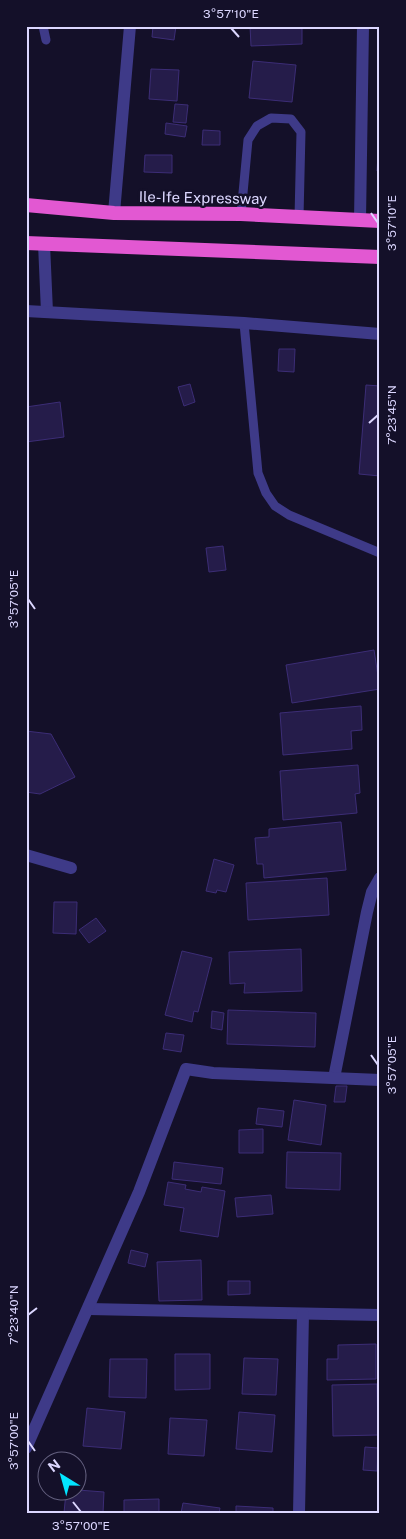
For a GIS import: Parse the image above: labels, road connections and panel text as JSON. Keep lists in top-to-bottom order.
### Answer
{
  "streets": {
    "highway": ["Ile-Ife Expressway"]
  },
  "north": "top left",
  "coordinates": [
    "3°57'10\"E",
    "7°23'45\"N",
    "3°57'05\"E",
    "7°23'40\"N",
    "3°57'00\"E"
  ]
}
